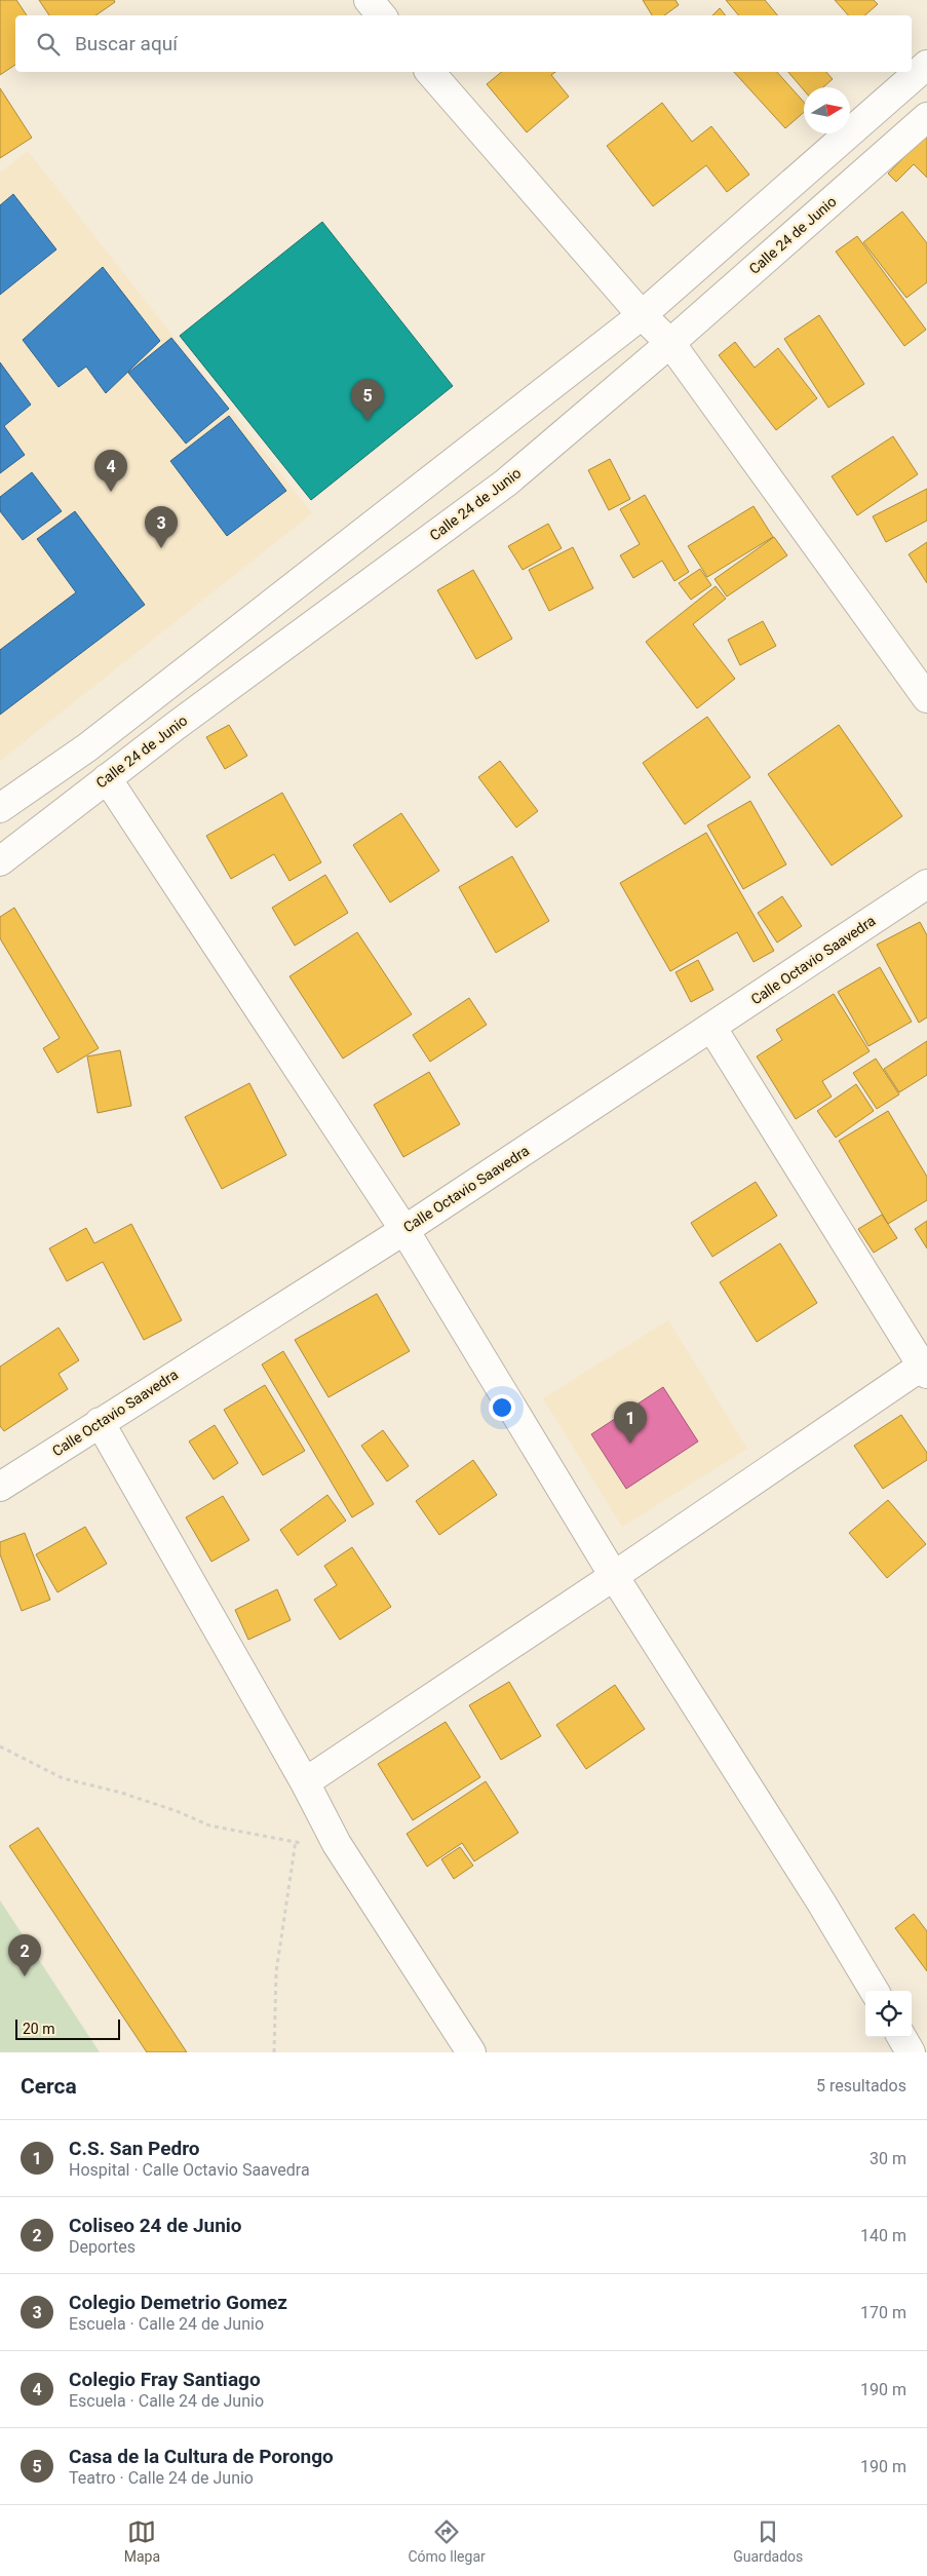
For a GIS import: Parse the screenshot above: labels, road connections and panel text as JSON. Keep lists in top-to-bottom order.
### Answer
{
  "streets": {
    "street": ["Calle 24 de Junio", "Calle Octavio Saavedra"]
  },
  "scale_bar": "20 m",
  "north": "right",
  "page": {
    "search": "Buscar aquí",
    "pins": [
      "5",
      "4",
      "3",
      "1",
      "2"
    ],
    "scale": "20 m",
    "heading": ["Cerca", "5 resultados"],
    "list": [
      {
        "mark": "1",
        "name": "C.S. San Pedro",
        "note": "Hospital · Calle Octavio Saavedra",
        "value": "30 m"
      },
      {
        "mark": "2",
        "name": "Coliseo 24 de Junio",
        "note": "Deportes",
        "value": "140 m"
      },
      {
        "mark": "3",
        "name": "Colegio Demetrio Gomez",
        "note": "Escuela · Calle 24 de Junio",
        "value": "170 m"
      },
      {
        "mark": "4",
        "name": "Colegio Fray Santiago",
        "note": "Escuela · Calle 24 de Junio",
        "value": "190 m"
      },
      {
        "mark": "5",
        "name": "Casa de la Cultura de Porongo",
        "note": "Teatro · Calle 24 de Junio",
        "value": "190 m"
      }
    ],
    "nav": ["Mapa", "Cómo llegar", "Guardados"]
  }
}
